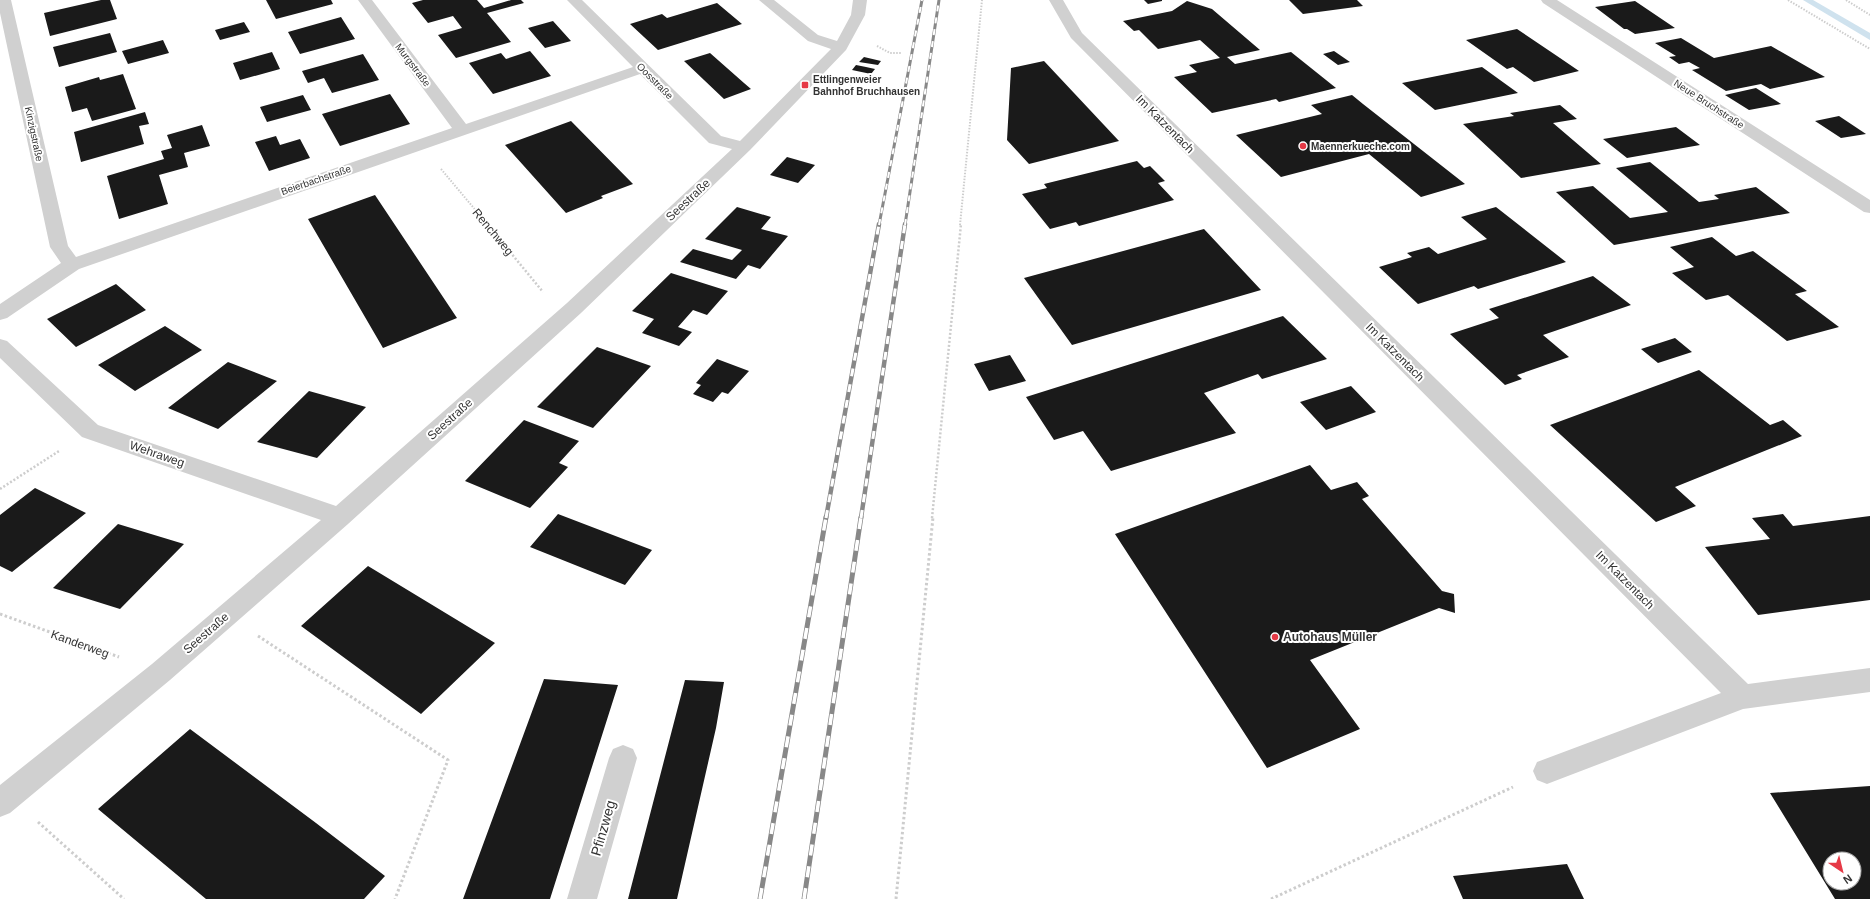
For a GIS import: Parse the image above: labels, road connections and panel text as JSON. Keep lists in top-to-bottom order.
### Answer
{
  "streets": {
    "street": [
      "Murgstraße",
      "Oosstraße",
      "Neue Bruchstraße",
      "Im Katzentach",
      "Kinzigstraße",
      "Beierbachstraße",
      "Seestraße",
      "Wehraweg",
      "Pfinzweg"
    ],
    "path": ["Renchweg", "Kanderweg"]
  },
  "crossings": [
    ["Murgstraße", "Beierbachstraße"],
    ["Oosstraße", "Beierbachstraße"],
    ["Oosstraße", "Seestraße"],
    ["Kinzigstraße", "Beierbachstraße"],
    ["Beierbachstraße", "Renchweg"],
    ["Seestraße", "Renchweg"],
    ["Seestraße", "Wehraweg"],
    ["Seestraße", "Kanderweg"]
  ],
  "places": {
    "transit": ["Ettlingenweier Bahnhof Bruchhausen"],
    "other": ["Maennerkueche.com", "Autohaus Müller"]
  },
  "north": "bottom right"
}
